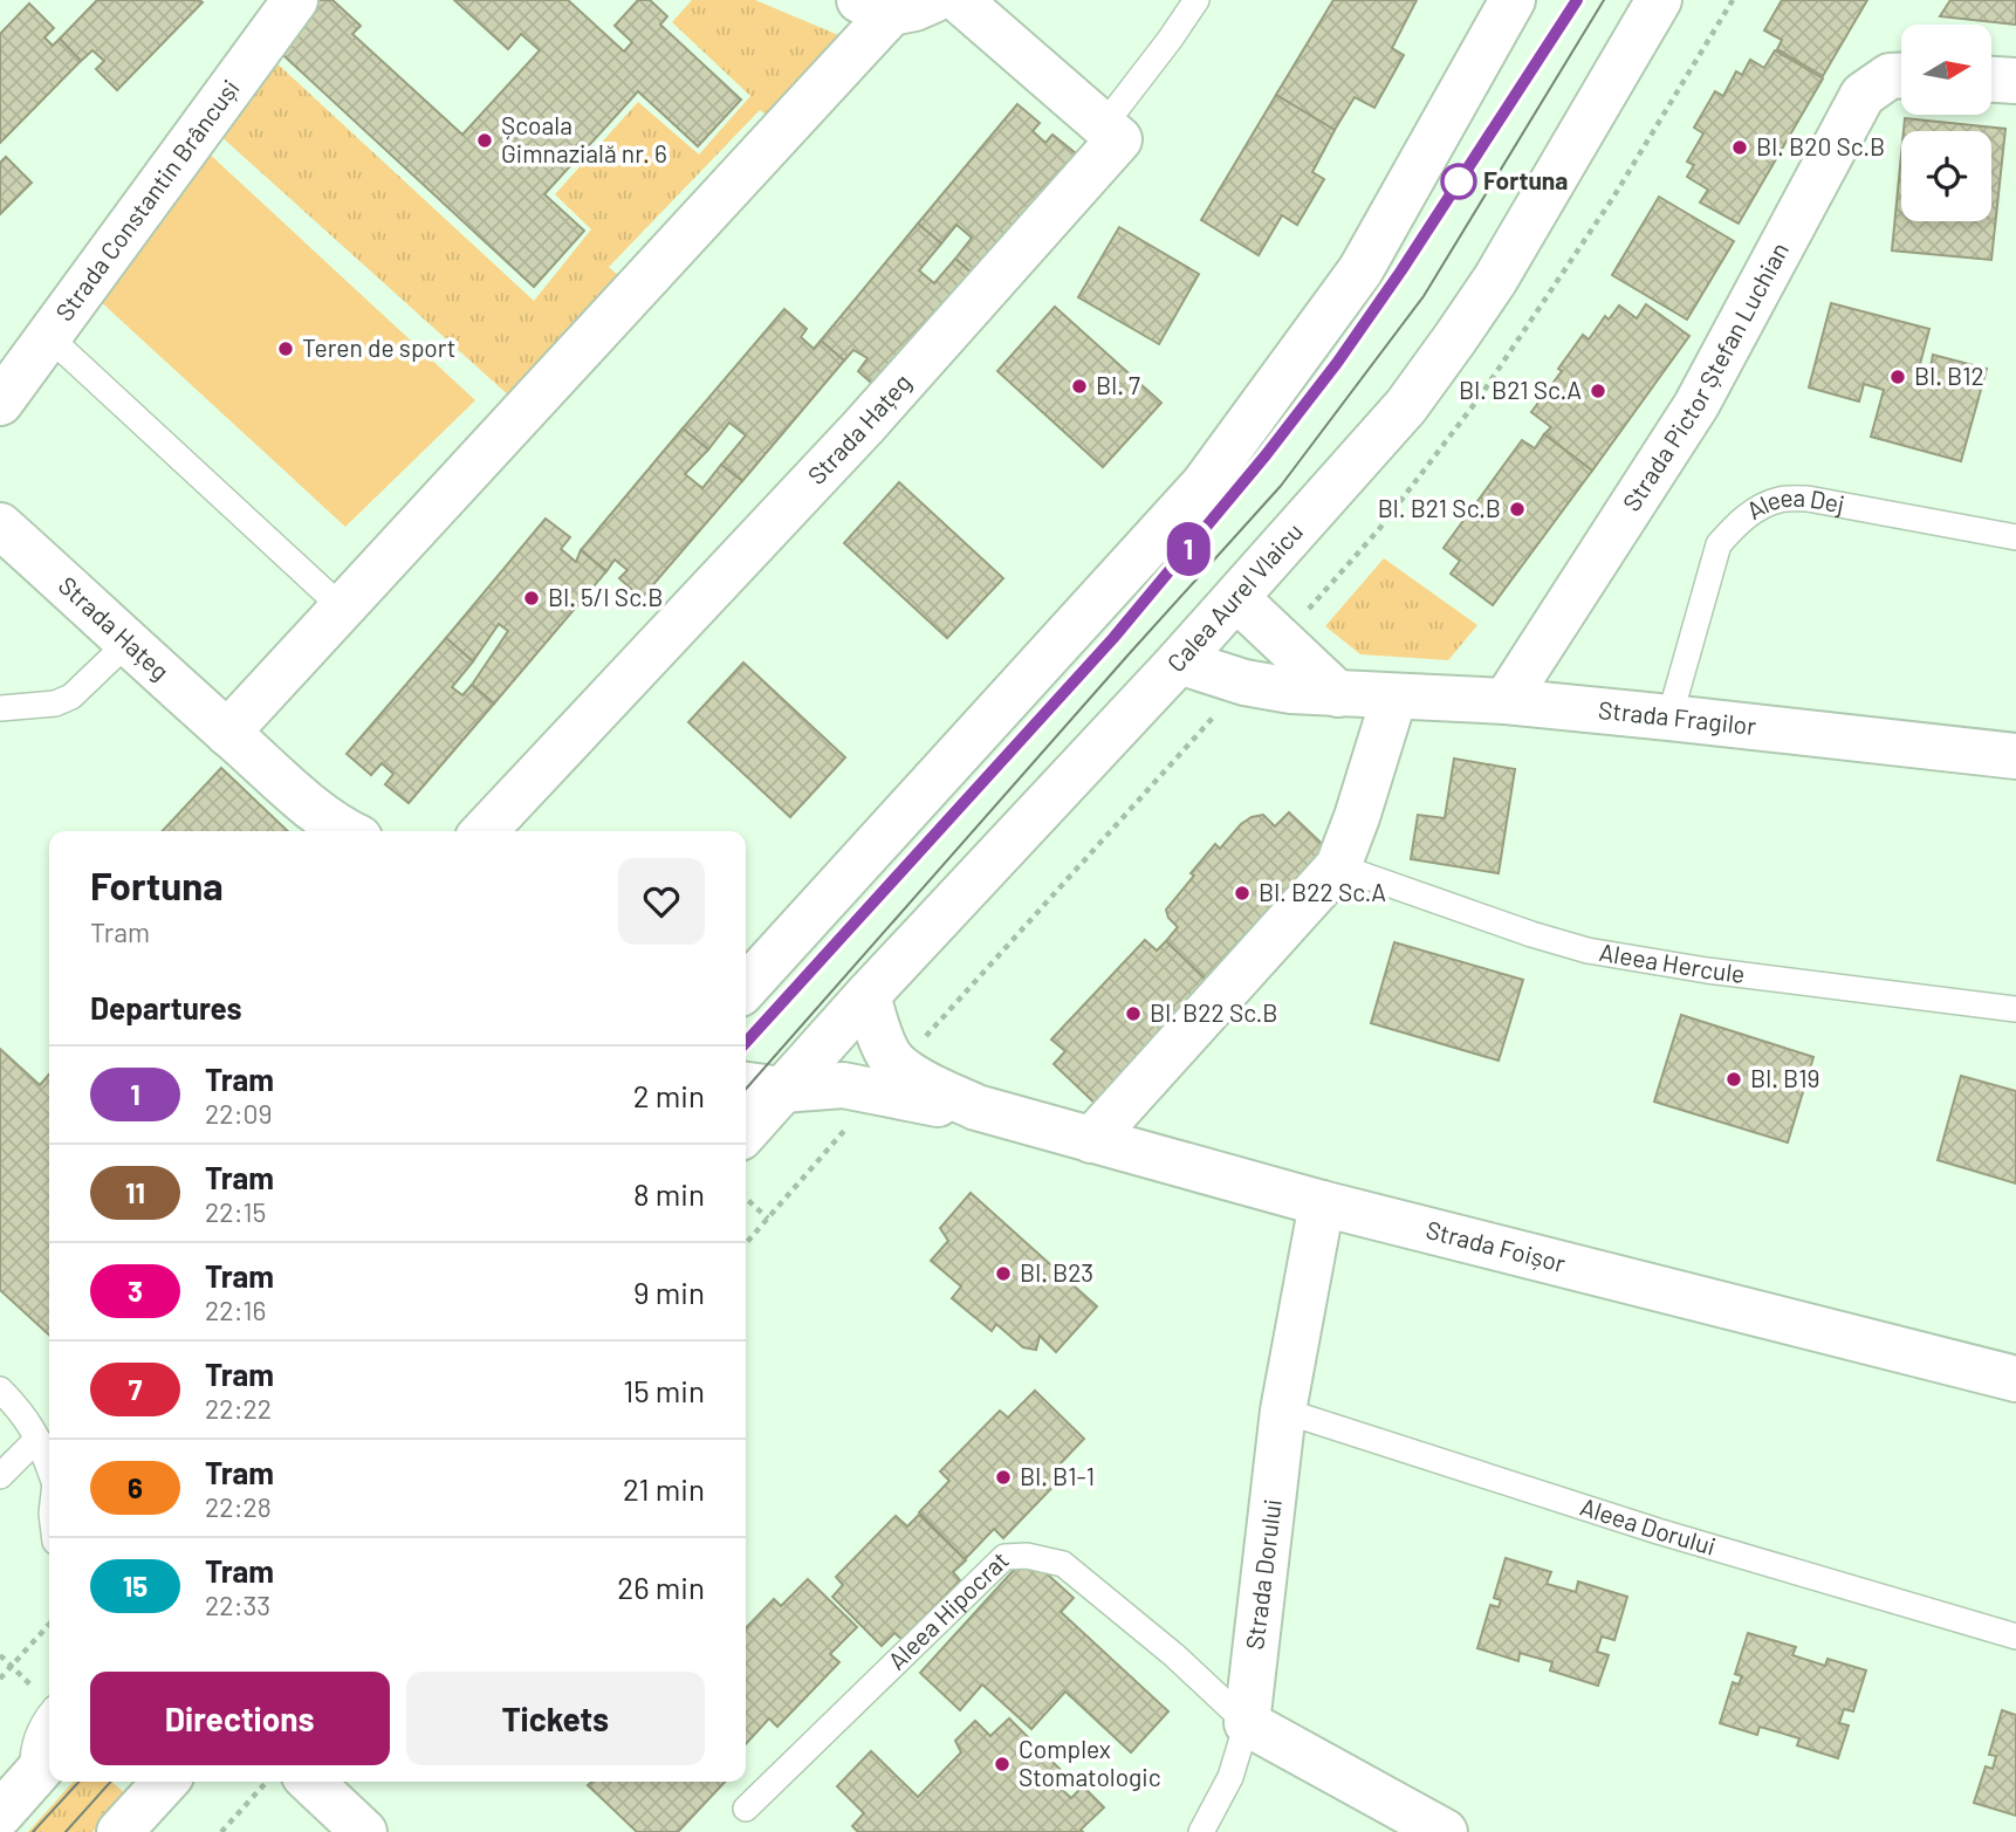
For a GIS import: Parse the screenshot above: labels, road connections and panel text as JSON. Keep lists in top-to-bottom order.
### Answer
{
  "streets": {
    "street": [
      "Strada Constantin Brâncuși",
      "Strada Pictor Ștefan Luchian",
      "Strada Hațeg",
      "Calea Aurel Vlaicu",
      "Strada Fragilor",
      "Strada Foișor",
      "Strada Dorului"
    ],
    "lane": [
      "Aleea Dej",
      "Aleea Hercule",
      "Aleea Dorului",
      "Aleea Hipocrat"
    ]
  },
  "crossings": [
    ["Strada Pictor Ștefan Luchian", "Strada Fragilor"],
    ["Aleea Dej", "Strada Fragilor"],
    ["Calea Aurel Vlaicu", "Strada Fragilor"],
    ["Calea Aurel Vlaicu", "Strada Foișor"],
    ["Strada Foișor", "Strada Dorului"],
    ["Aleea Dorului", "Strada Dorului"],
    ["Strada Dorului", "Aleea Hipocrat"]
  ],
  "places": [
    "Școala Gimnazială nr. 6",
    "Bl. B20 Sc.B",
    "Fortuna",
    "Teren de sport",
    "Bl. B12",
    "Bl. 7",
    "Bl. B21 Sc.A",
    "Bl. B21 Sc.B",
    "Bl. 5/I Sc.B",
    "Bl. B22 Sc.A",
    "Bl. B22 Sc.B",
    "Bl. B19",
    "Bl. B23",
    "Bl. B1-1",
    "Complex Stomatologic"
  ],
  "lines": ["tram line 1"],
  "north": "right",
  "page": {
    "on_map": "1",
    "heading": [
      ["Fortuna", "Tram"],
      "Departures"
    ],
    "list": [
      {
        "mark": "1",
        "name": "Tram",
        "note": "22:09",
        "value": "2 min"
      },
      {
        "mark": "11",
        "name": "Tram",
        "note": "22:15",
        "value": "8 min"
      },
      {
        "mark": "3",
        "name": "Tram",
        "note": "22:16",
        "value": "9 min"
      },
      {
        "mark": "7",
        "name": "Tram",
        "note": "22:22",
        "value": "15 min"
      },
      {
        "mark": "6",
        "name": "Tram",
        "note": "22:28",
        "value": "21 min"
      },
      {
        "mark": "15",
        "name": "Tram",
        "note": "22:33",
        "value": "26 min"
      }
    ],
    "buttons": ["Directions", "Tickets"]
  }
}
